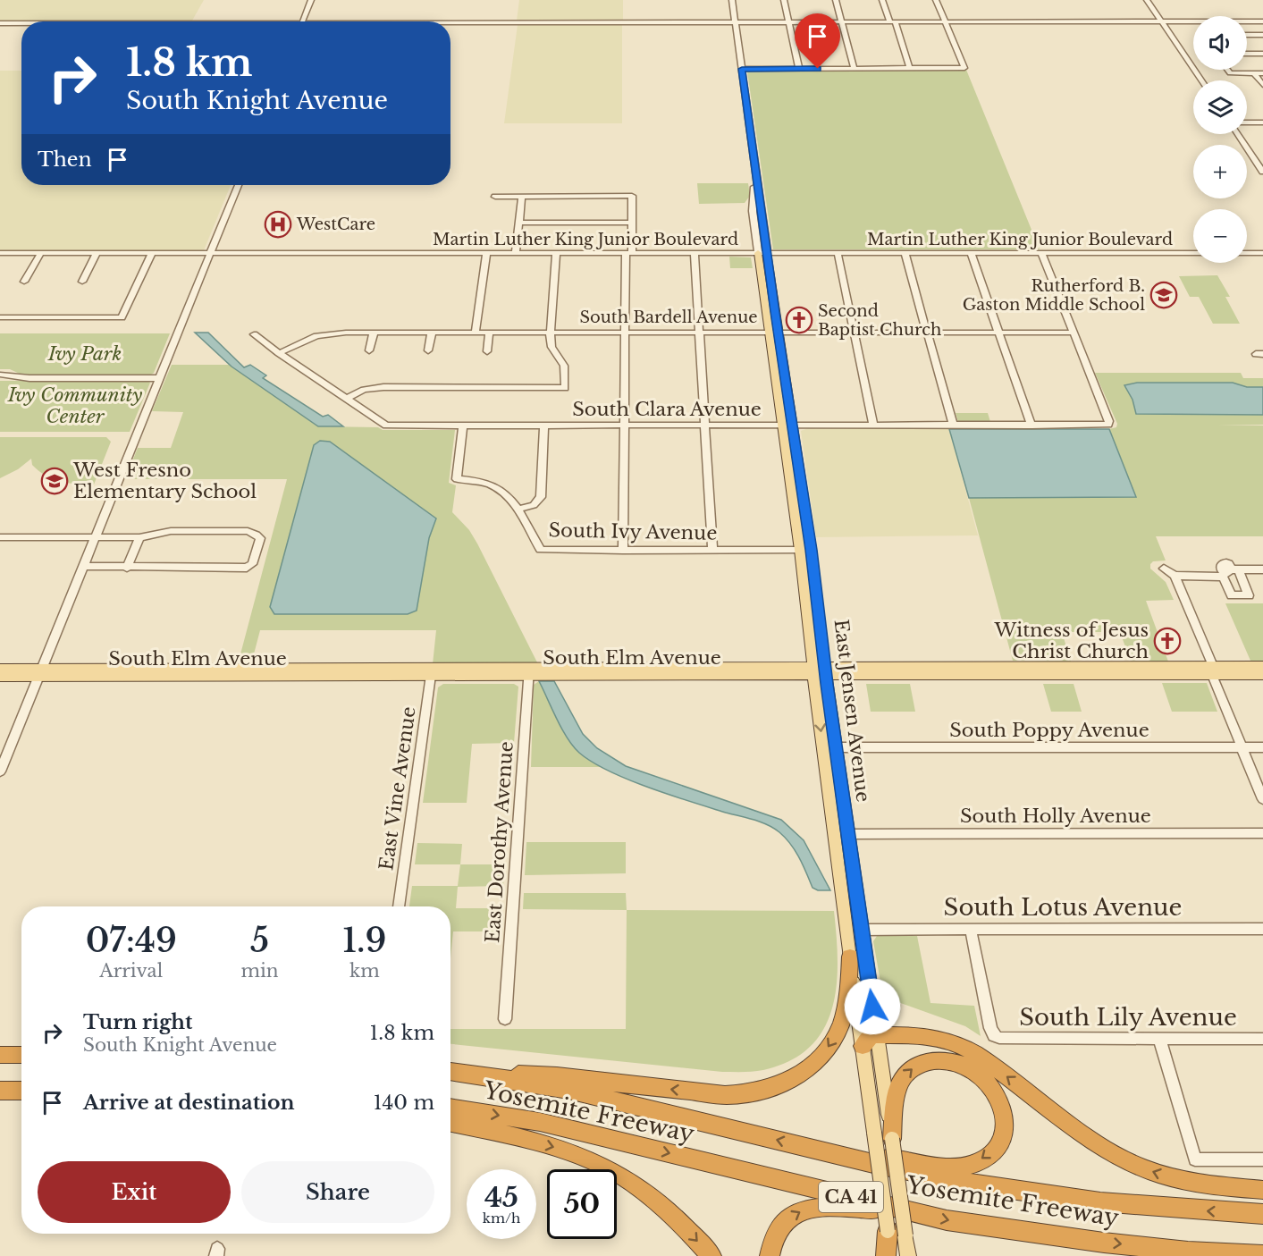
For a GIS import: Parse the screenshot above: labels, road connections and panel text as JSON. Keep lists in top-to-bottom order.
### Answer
{
  "streets": {
    "highway": ["Yosemite Freeway", "CA 41"],
    "main road": ["South Elm Avenue", "East Jensen Avenue"],
    "street": [
      "Martin Luther King Junior Boulevard",
      "South Bardell Avenue",
      "South Clara Avenue",
      "South Ivy Avenue",
      "South Poppy Avenue",
      "East Vine Avenue",
      "South Holly Avenue",
      "East Dorothy Avenue",
      "South Lotus Avenue",
      "South Lily Avenue"
    ]
  },
  "crossings": [
    ["Martin Luther King Junior Boulevard", "East Jensen Avenue"],
    ["South Bardell Avenue", "South Clara Avenue"],
    ["South Bardell Avenue", "East Jensen Avenue"],
    ["South Clara Avenue", "South Ivy Avenue"],
    ["South Clara Avenue", "East Jensen Avenue"],
    ["South Ivy Avenue", "East Jensen Avenue"],
    ["South Elm Avenue", "East Jensen Avenue"],
    ["South Elm Avenue", "East Vine Avenue"],
    ["South Elm Avenue", "East Dorothy Avenue"],
    ["East Jensen Avenue", "South Poppy Avenue"],
    ["East Jensen Avenue", "South Holly Avenue"],
    ["East Jensen Avenue", "South Lotus Avenue"],
    ["South Lotus Avenue", "South Lily Avenue"]
  ],
  "parks": ["Ivy Park", "Ivy Community Center"],
  "places": {
    "hospital": ["WestCare"],
    "school or university": ["Rutherford B. Gaston Middle School", "West Fresno Elementary School"],
    "church": ["Second Baptist Church", "Witness of Jesus Christ Church"]
  },
  "page": {
    "map_buttons": ["+", "−"],
    "turn": ["1.8 km", "South Knight Avenue"],
    "then": "Then",
    "eta": [
      "07:49",
      "Arrival",
      "5",
      "min",
      "1.9",
      "km"
    ],
    "list": [
      {
        "name": "Turn right",
        "note": "South Knight Avenue",
        "value": "1.8 km"
      },
      {
        "name": "Arrive at destination",
        "value": "140 m"
      }
    ],
    "buttons": ["Exit", "Share"],
    "speed": "45 km/h",
    "limit": "50"
  }
}
